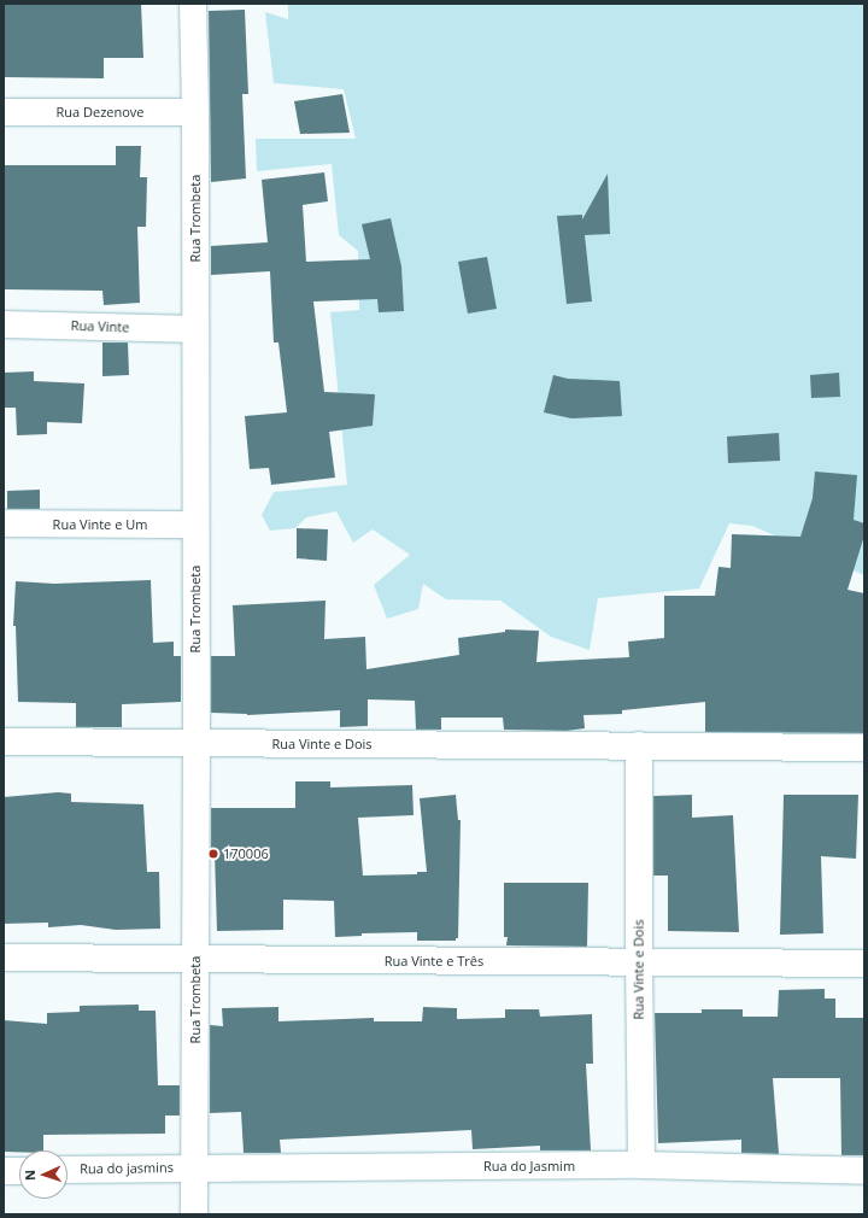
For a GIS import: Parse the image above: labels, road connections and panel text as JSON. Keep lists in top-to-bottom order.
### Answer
{
  "streets": {
    "street": [
      "Rua Dezenove",
      "Rua Trombeta",
      "Rua Vinte",
      "Rua Vinte e Um",
      "Rua Vinte e Dois",
      "Rua Vinte e Três",
      "Rua do Jasmim",
      "Rua do jasmins"
    ]
  },
  "crossings": [
    ["Rua Dezenove", "Rua Trombeta"],
    ["Rua Trombeta", "Rua Vinte"],
    ["Rua Trombeta", "Rua Vinte e Um"],
    ["Rua Trombeta", "Rua Vinte e Dois"],
    ["Rua Trombeta", "Rua Vinte e Três"],
    ["Rua Trombeta", "Rua do Jasmim"],
    ["Rua Trombeta", "Rua do jasmins"],
    ["Rua Vinte e Dois", "Rua Vinte e Três"],
    ["Rua Vinte e Dois", "Rua do Jasmim"],
    ["Rua do Jasmim", "Rua do jasmins"]
  ],
  "places": ["170006"],
  "north": "left"
}
